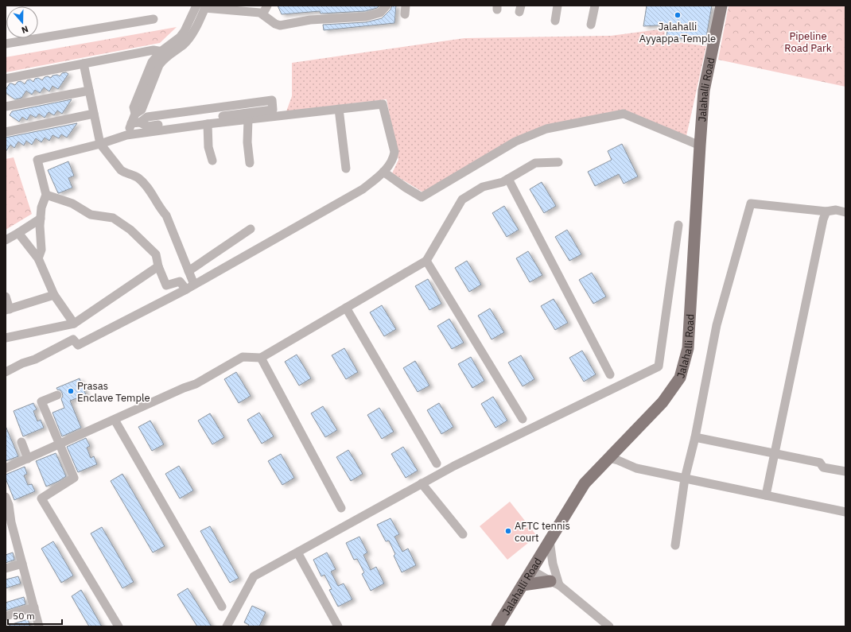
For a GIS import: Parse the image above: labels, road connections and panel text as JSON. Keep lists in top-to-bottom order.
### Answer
{
  "streets": {
    "main road": ["Jalahalli Road"]
  },
  "parks": ["Pipeline Road Park"],
  "places": ["Jalahalli Ayyappa Temple", "Prasas Enclave Temple", "AFTC tennis court"],
  "scale_bar": "50 m",
  "north": "bottom"
}
